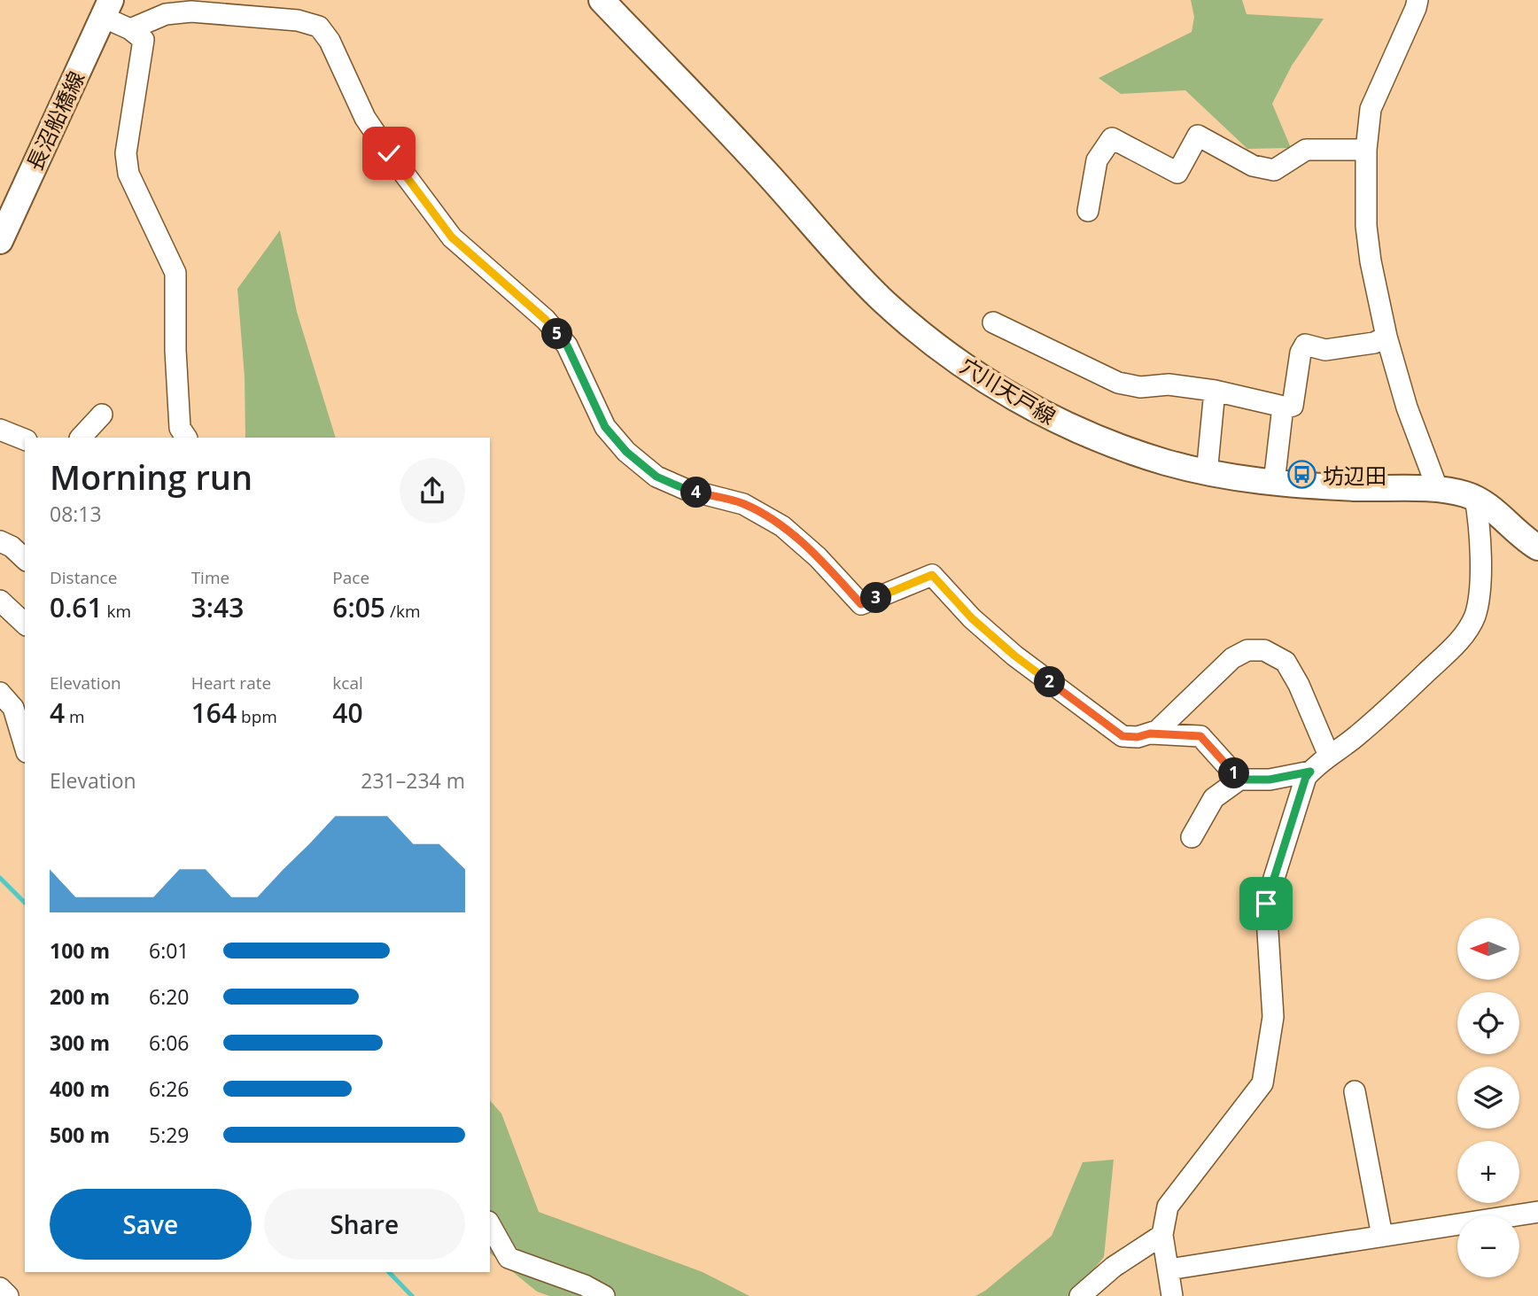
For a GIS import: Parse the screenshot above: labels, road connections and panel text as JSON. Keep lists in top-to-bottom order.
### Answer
{
  "streets": {
    "main road": ["長沼船橋線", "穴川天戸線"]
  },
  "places": {
    "bus stop": ["坊辺田"]
  },
  "north": "left",
  "page": {
    "pins": [
      "5",
      "4",
      "3",
      "2",
      "1"
    ],
    "heading": ["Morning run", "08:13"],
    "stats": [
      ["Distance", "0.61 km"],
      ["Time", "3:43"],
      ["Pace", "6:05 /km"],
      ["Elevation", "4 m"],
      ["Heart rate", "164 bpm"],
      ["kcal", "40"]
    ],
    "chart": ["Elevation", "231–234 m"],
    "map_buttons": ["+", "−"],
    "list": [
      {
        "name": "100 m",
        "note": "6:01"
      },
      {
        "name": "200 m",
        "note": "6:20"
      },
      {
        "name": "300 m",
        "note": "6:06"
      },
      {
        "name": "400 m",
        "note": "6:26"
      },
      {
        "name": "500 m",
        "note": "5:29"
      }
    ],
    "buttons": ["Save", "Share"]
  }
}
